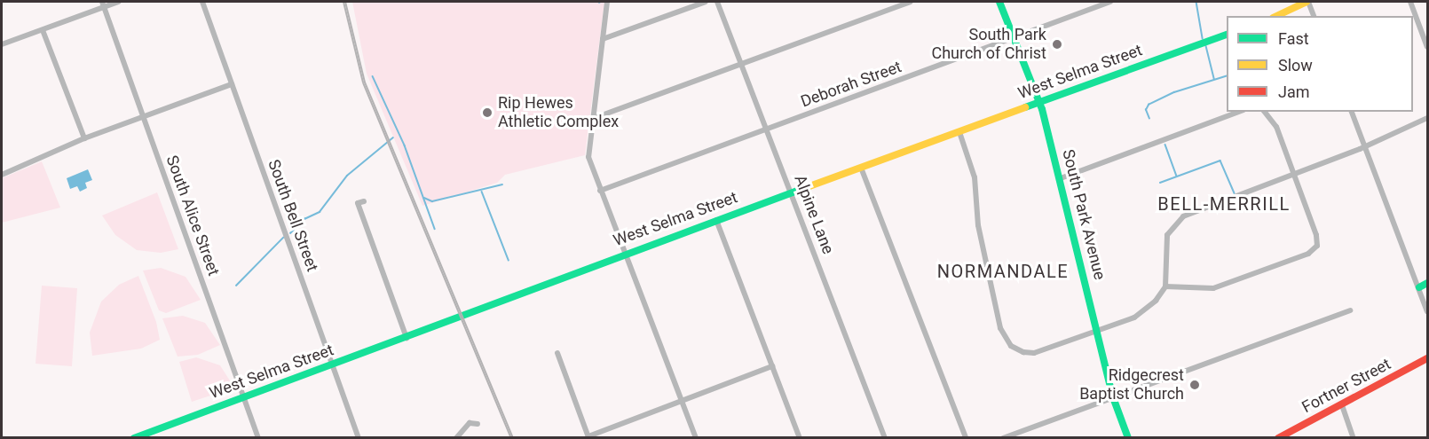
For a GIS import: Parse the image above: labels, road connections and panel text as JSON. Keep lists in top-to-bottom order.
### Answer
{
  "streets": {
    "street": [
      "West Selma Street",
      "Deborah Street",
      "Alpine Lane",
      "South Park Avenue",
      "South Alice Street",
      "South Bell Street",
      "Fortner Street"
    ]
  },
  "crossings": [
    ["West Selma Street", "Alpine Lane"],
    ["West Selma Street", "South Park Avenue"],
    ["West Selma Street", "South Alice Street"],
    ["West Selma Street", "South Bell Street"],
    ["Deborah Street", "Alpine Lane"],
    ["Deborah Street", "South Park Avenue"]
  ],
  "districts": ["BELL-MERRILL", "NORMANDALE"],
  "places": ["South Park Church of Christ", "Rip Hewes Athletic Complex", "Ridgecrest Baptist Church"],
  "legend": ["Fast", "Slow", "Jam"]
}
